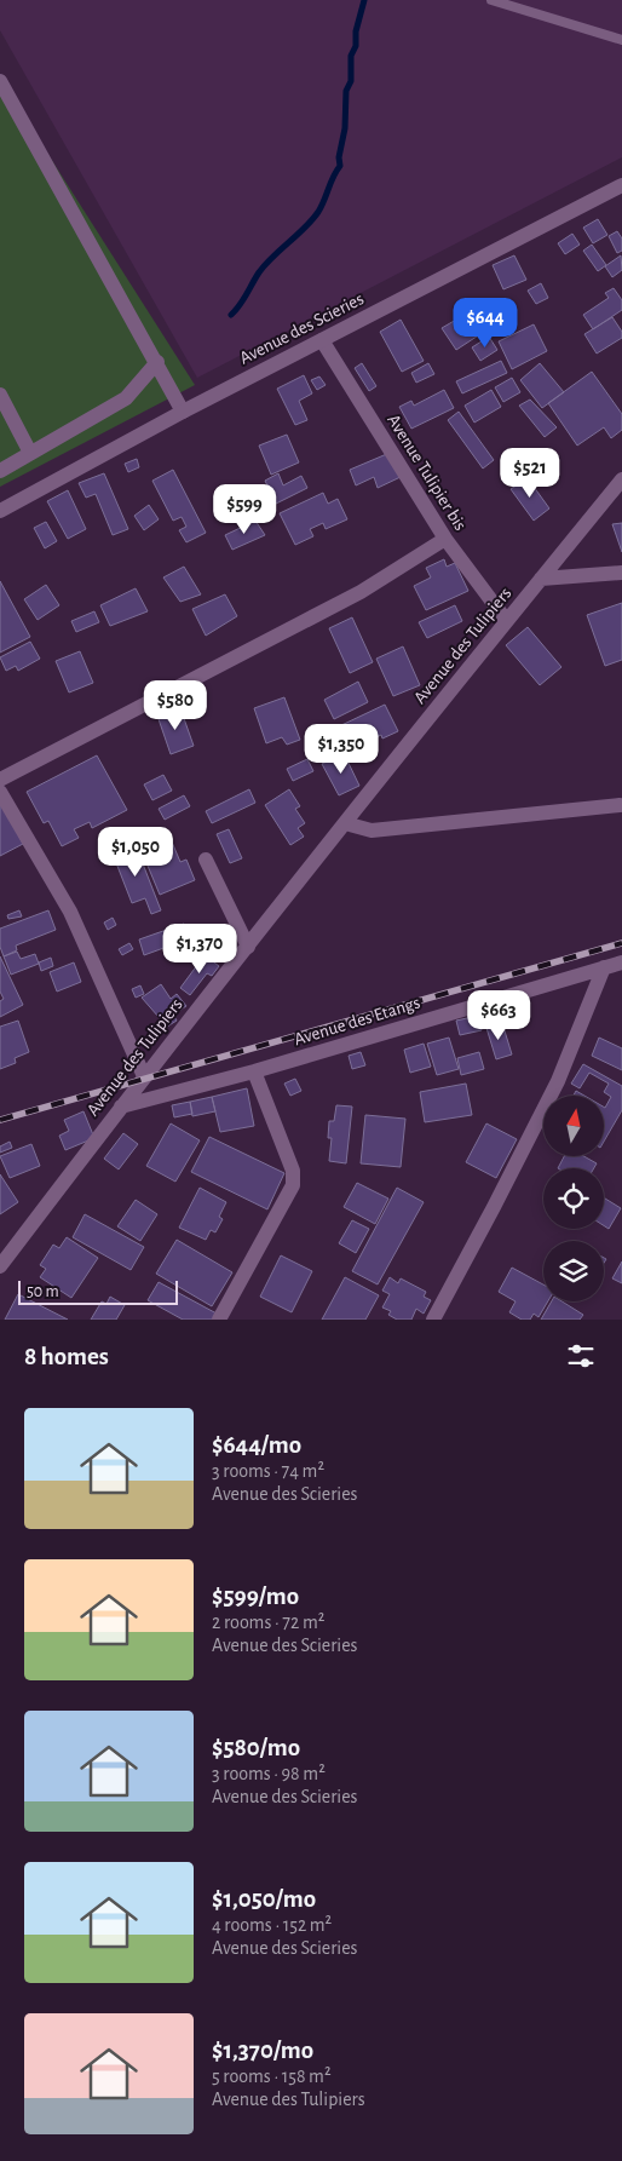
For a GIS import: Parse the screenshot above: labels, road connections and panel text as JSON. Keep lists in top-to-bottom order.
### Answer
{
  "streets": {
    "street": [
      "Avenue des Scieries",
      "Avenue Tulipier bis",
      "Avenue des Tulipiers",
      "Avenue des Etangs"
    ]
  },
  "crossings": [
    ["Avenue des Scieries", "Avenue Tulipier bis"],
    ["Avenue Tulipier bis", "Avenue des Tulipiers"],
    ["Avenue des Tulipiers", "Avenue des Etangs"]
  ],
  "scale_bar": "50 m",
  "north": "top",
  "page": {
    "price": [
      "$644",
      "$521",
      "$599",
      "$580",
      "$1,350",
      "$1,050",
      "$1,370",
      "$663"
    ],
    "scale": "50 m",
    "heading": "8 homes",
    "list": [
      {
        "name": "$644/mo",
        "note": "3 rooms · 74 m² · Avenue des Scieries"
      },
      {
        "name": "$599/mo",
        "note": "2 rooms · 72 m² · Avenue des Scieries"
      },
      {
        "name": "$580/mo",
        "note": "3 rooms · 98 m² · Avenue des Scieries"
      },
      {
        "name": "$1,050/mo",
        "note": "4 rooms · 152 m² · Avenue des Scieries"
      },
      {
        "name": "$1,370/mo",
        "note": "5 rooms · 158 m² · Avenue des Tulipiers"
      }
    ]
  }
}
